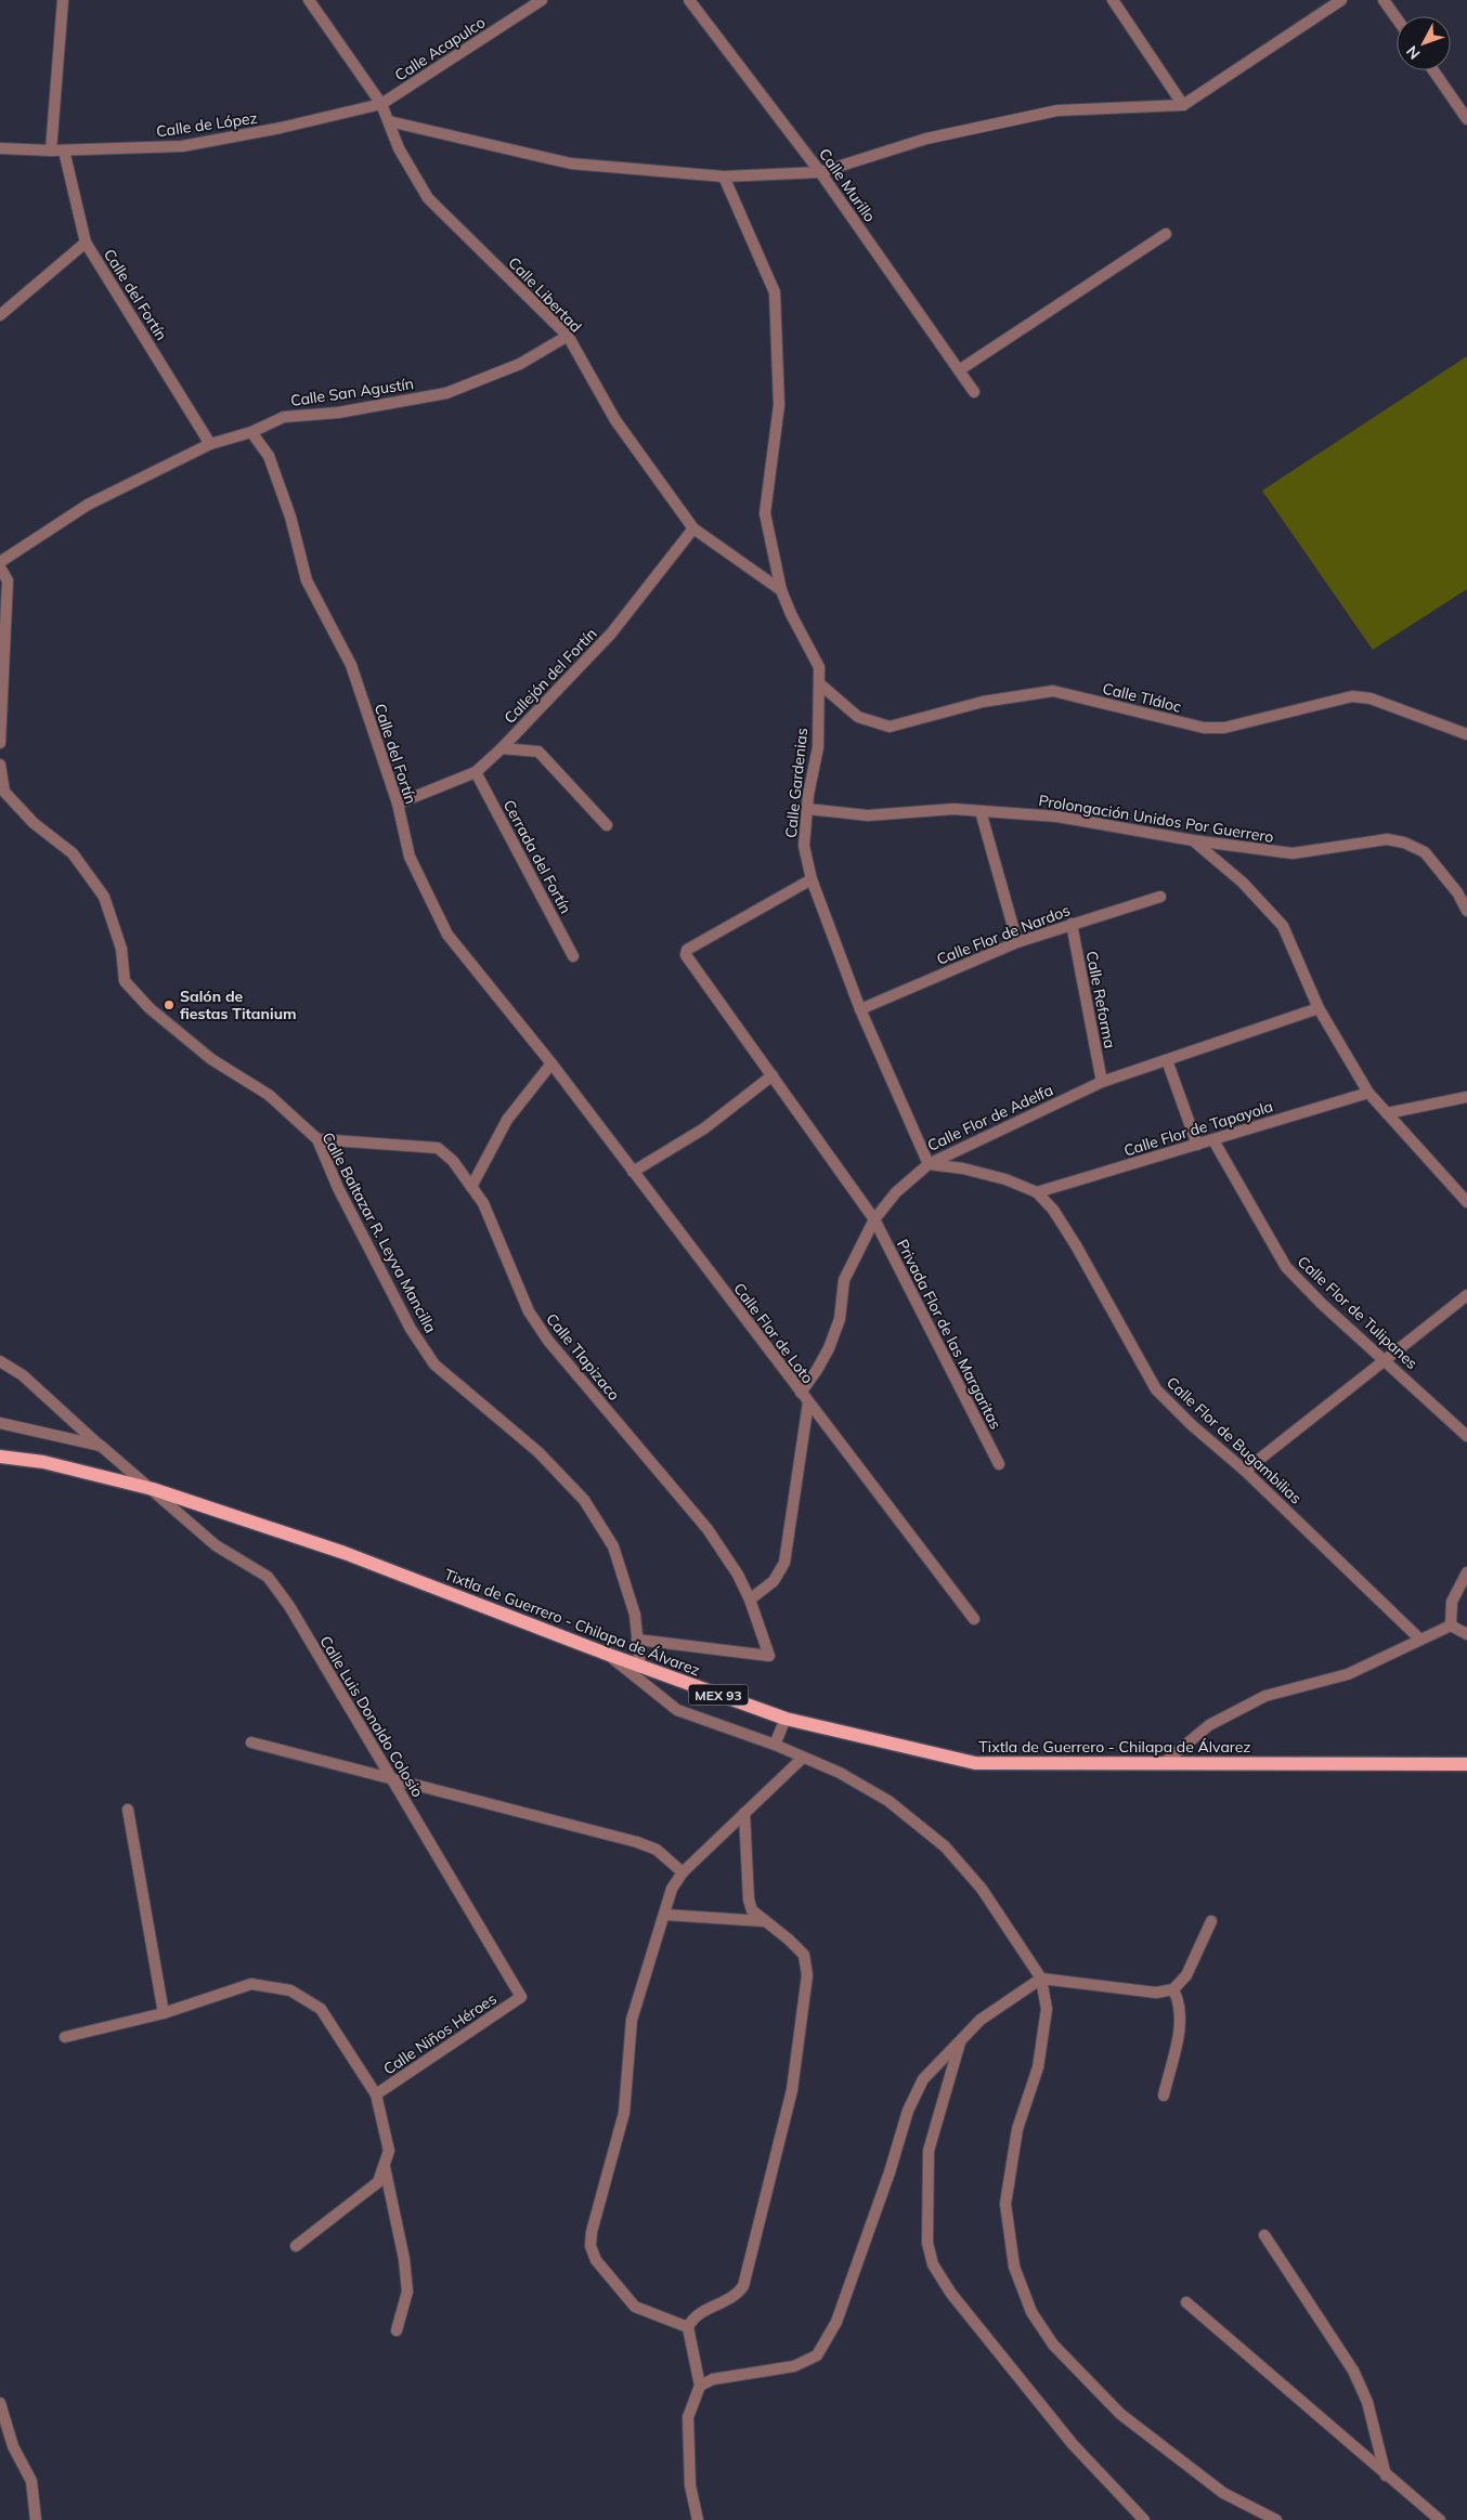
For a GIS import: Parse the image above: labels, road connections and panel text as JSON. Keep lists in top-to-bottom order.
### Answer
{
  "streets": {
    "main road": ["Tixtla de Guerrero - Chilapa de Álvarez", "MEX 93"],
    "street": [
      "Calle Acapulco",
      "Calle de López",
      "Calle Murillo",
      "Calle del Fortín",
      "Calle Libertad",
      "Calle San Agustín",
      "Callejón del Fortín",
      "Calle Tláloc",
      "Calle Gardenias",
      "Prolongación Unidos Por Guerrero",
      "Cerrada del Fortín",
      "Calle Flor de Nardos",
      "Calle Reforma",
      "Calle Flor de Adelfa",
      "Calle Flor de Tapayola",
      "Calle Baltazar R. Leyva Mancilla",
      "Calle Flor de Tulipanes",
      "Calle Flor de Loto",
      "Privada Flor de las Margaritas",
      "Calle Tlapizaco",
      "Calle Flor de Bugambilias",
      "Calle Luis Donaldo Colosio",
      "Calle Niños Héroes"
    ]
  },
  "crossings": [
    ["Calle Acapulco", "Calle de López"],
    ["Calle Acapulco", "Calle Libertad"],
    ["Calle de López", "Calle del Fortín"],
    ["Calle de López", "Calle Libertad"],
    ["Calle del Fortín", "Calle San Agustín"],
    ["Calle del Fortín", "Callejón del Fortín"],
    ["Calle del Fortín", "Calle Flor de Loto"],
    ["Calle Libertad", "Calle San Agustín"],
    ["Calle Libertad", "Callejón del Fortín"],
    ["Calle Libertad", "Calle Gardenias"],
    ["Callejón del Fortín", "Cerrada del Fortín"],
    ["Calle Tláloc", "Calle Gardenias"],
    ["Calle Gardenias", "Prolongación Unidos Por Guerrero"],
    ["Calle Gardenias", "Calle Flor de Nardos"],
    ["Calle Gardenias", "Calle Flor de Adelfa"],
    ["Calle Gardenias", "Calle Flor de Bugambilias"],
    ["Calle Flor de Nardos", "Calle Reforma"],
    ["Calle Reforma", "Calle Flor de Adelfa"],
    ["Calle Flor de Adelfa", "Calle Flor de Loto"],
    ["Calle Flor de Adelfa", "Privada Flor de las Margaritas"],
    ["Calle Flor de Adelfa", "Calle Flor de Bugambilias"],
    ["Calle Flor de Tapayola", "Calle Flor de Tulipanes"],
    ["Calle Flor de Tapayola", "Calle Flor de Bugambilias"],
    ["Calle Baltazar R. Leyva Mancilla", "Calle Tlapizaco"],
    ["Calle Baltazar R. Leyva Mancilla", "Tixtla de Guerrero - Chilapa de Álvarez"],
    ["Tixtla de Guerrero - Chilapa de Álvarez", "Calle Luis Donaldo Colosio"],
    ["Calle Luis Donaldo Colosio", "Calle Niños Héroes"]
  ],
  "places": ["Salón de fiestas Titanium"],
  "north": "bottom left"
}
